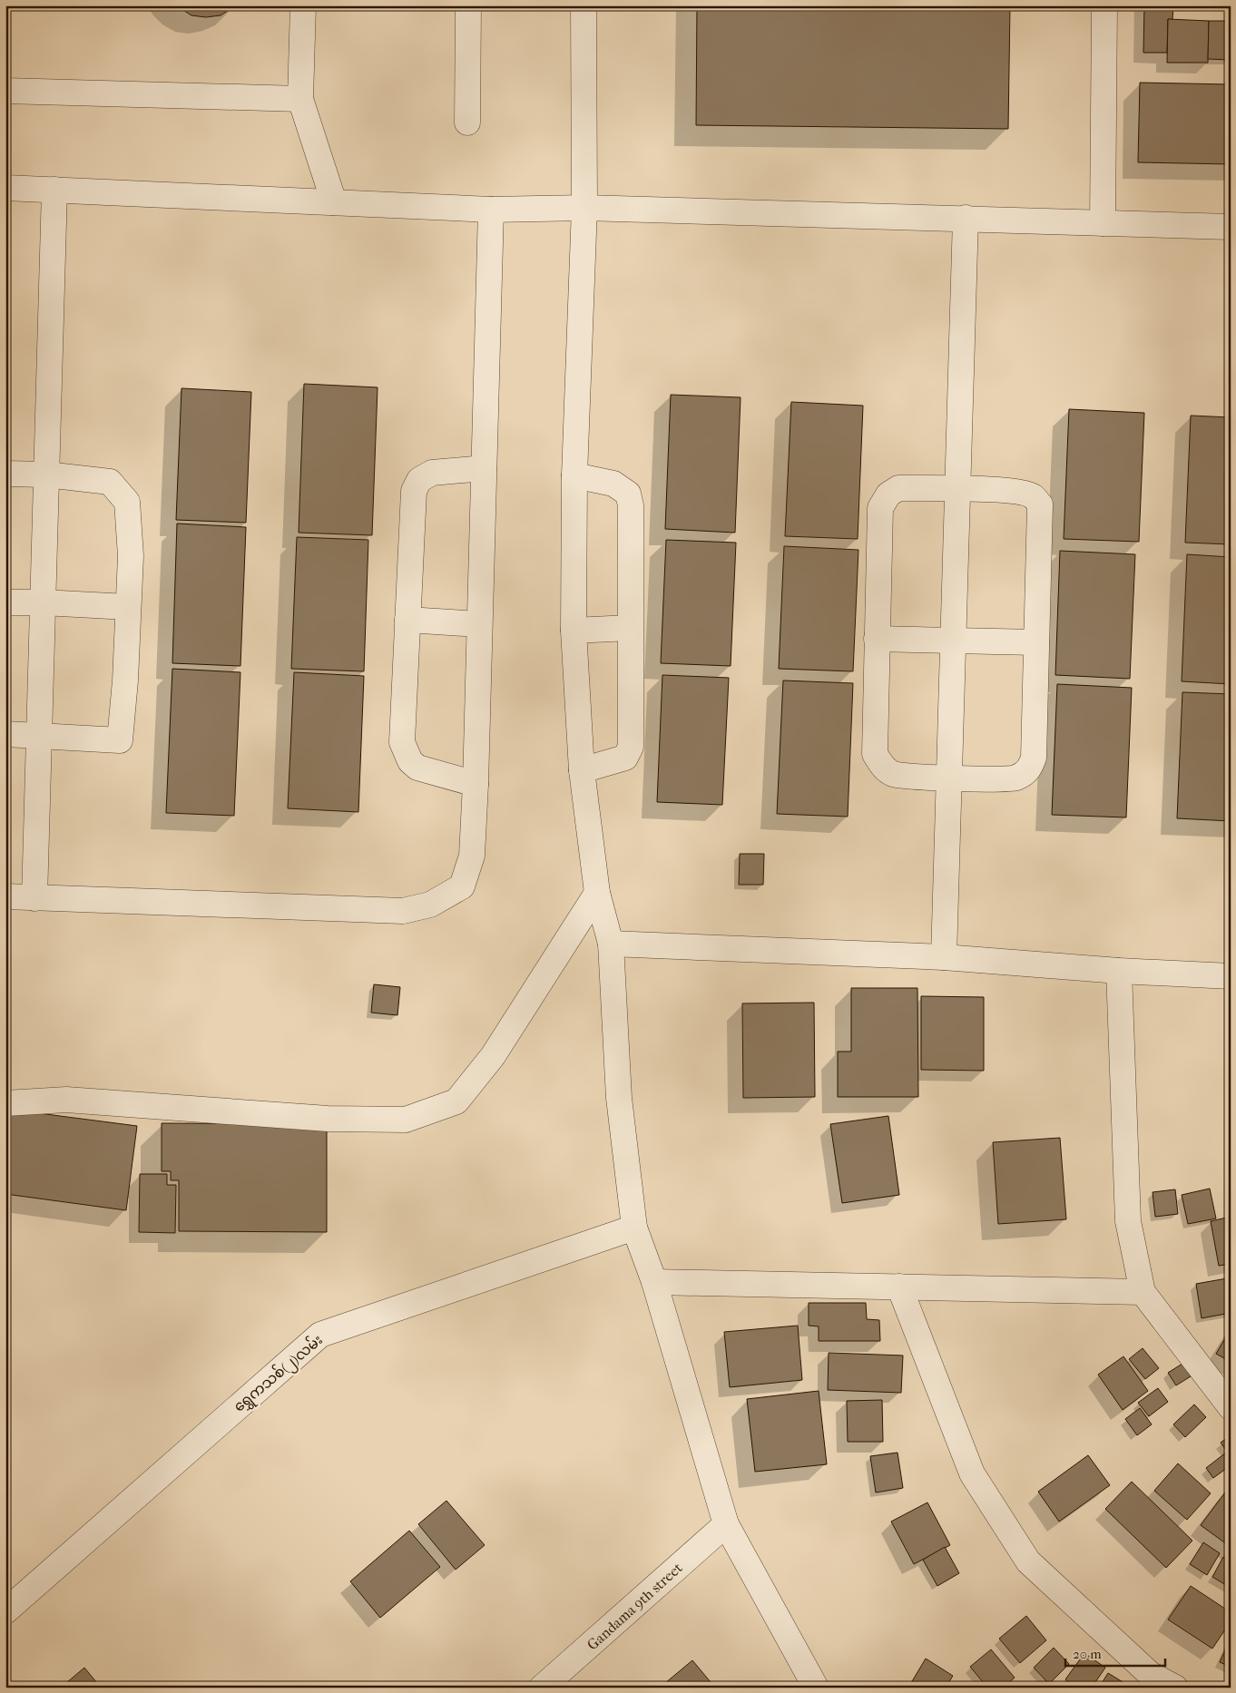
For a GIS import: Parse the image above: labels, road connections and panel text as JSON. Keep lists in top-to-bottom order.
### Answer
{
  "streets": {
    "street": ["ရွှေကသစ်(၂)လမ်း", "Gandama 9th street"]
  },
  "scale_bar": "20 m"
}
